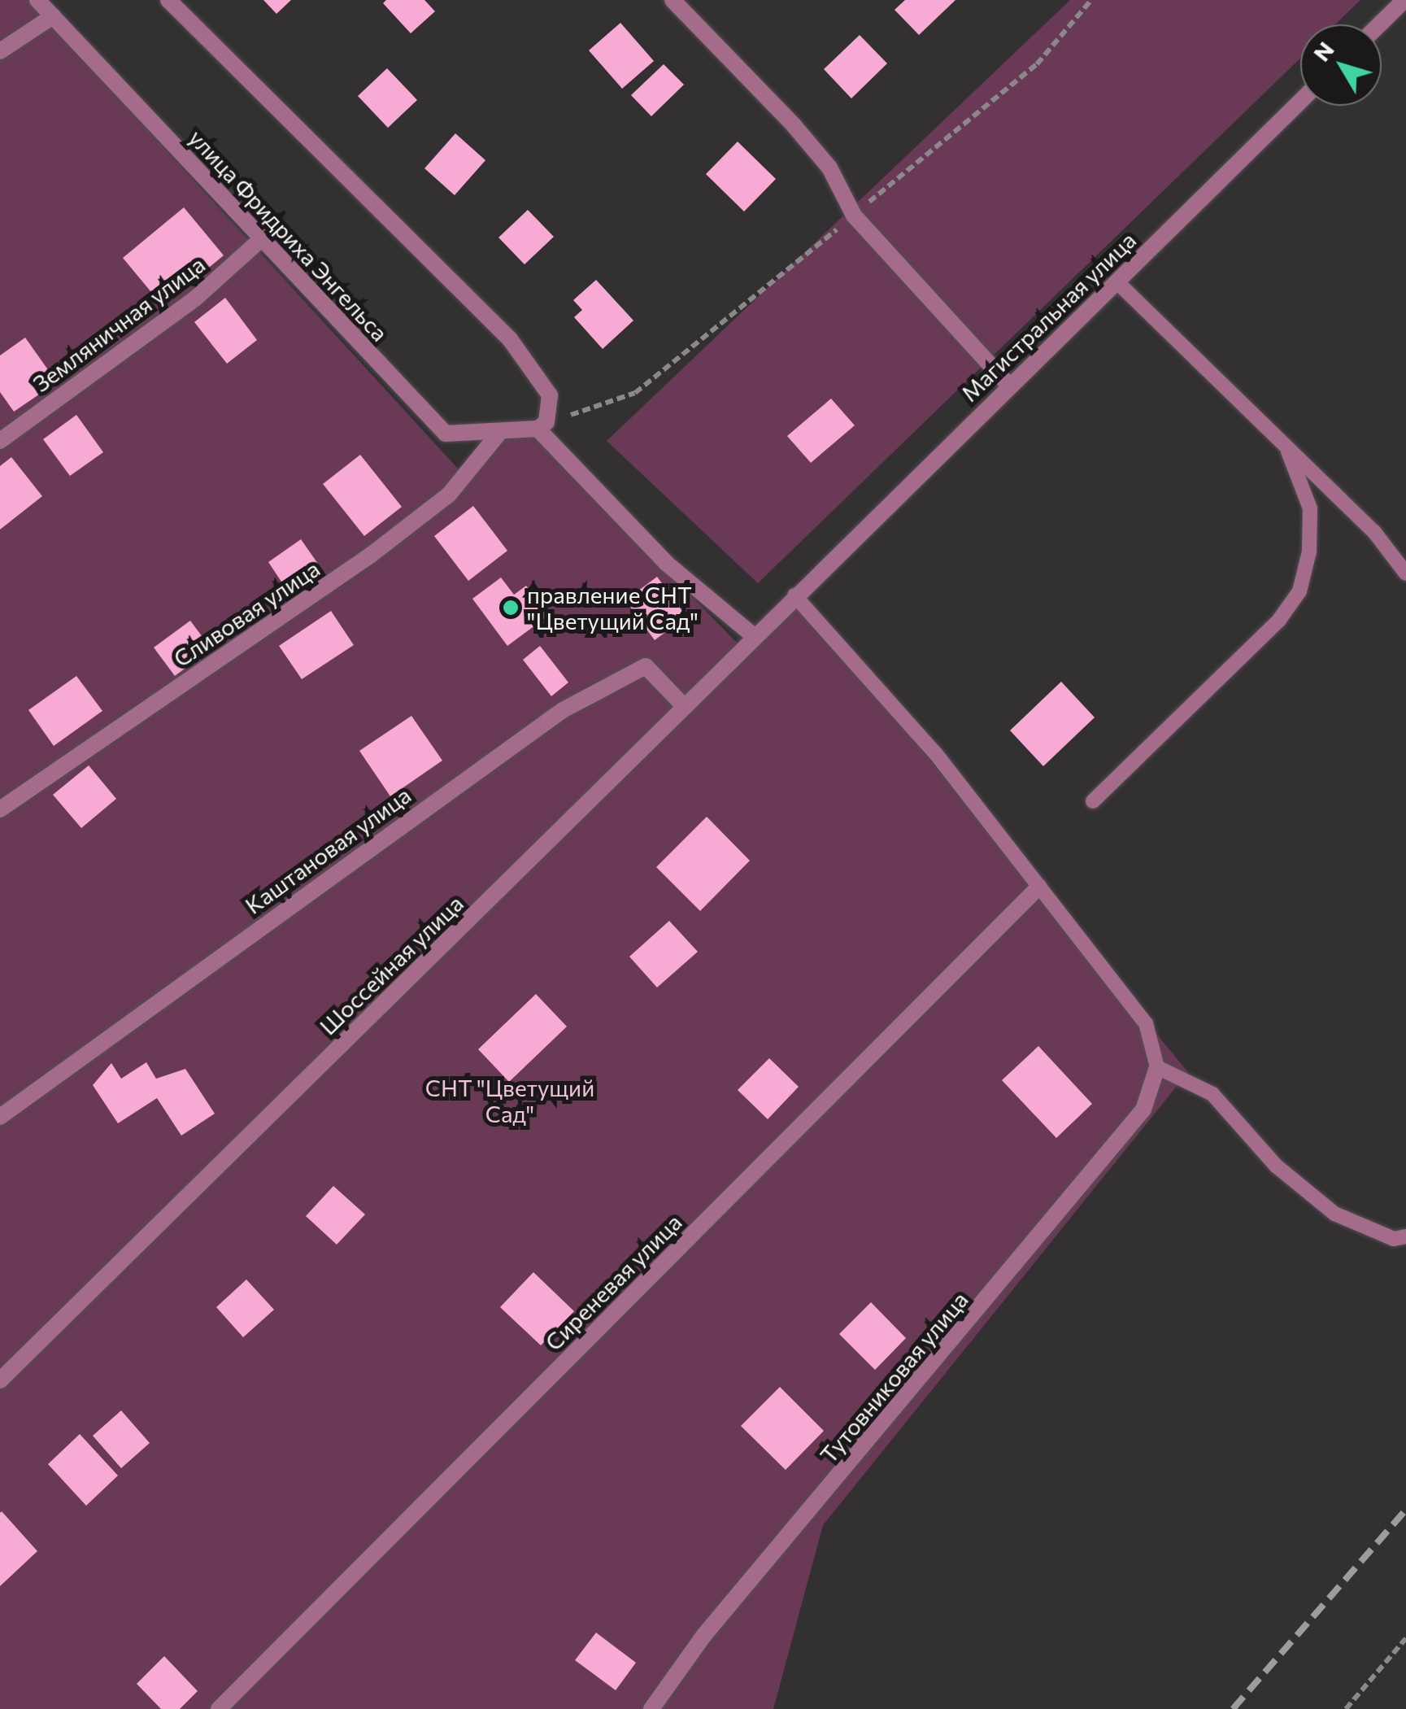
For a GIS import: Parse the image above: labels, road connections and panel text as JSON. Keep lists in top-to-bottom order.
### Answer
{
  "streets": {
    "street": [
      "улица Фридриха Энгельса",
      "Магистральная улица",
      "Земляничная улица",
      "Сливовая улица",
      "Каштановая улица",
      "Шоссейная улица",
      "Сиреневая улица",
      "Тутовниковая улица"
    ]
  },
  "crossings": [
    ["улица Фридриха Энгельса", "Земляничная улица"],
    ["улица Фридриха Энгельса", "Сливовая улица"],
    ["Магистральная улица", "Шоссейная улица"],
    ["Каштановая улица", "Шоссейная улица"]
  ],
  "parks": ["СНТ \"Цветущий Сад\""],
  "places": ["правление СНТ \"Цветущий Сад\""],
  "north": "top left"
}
